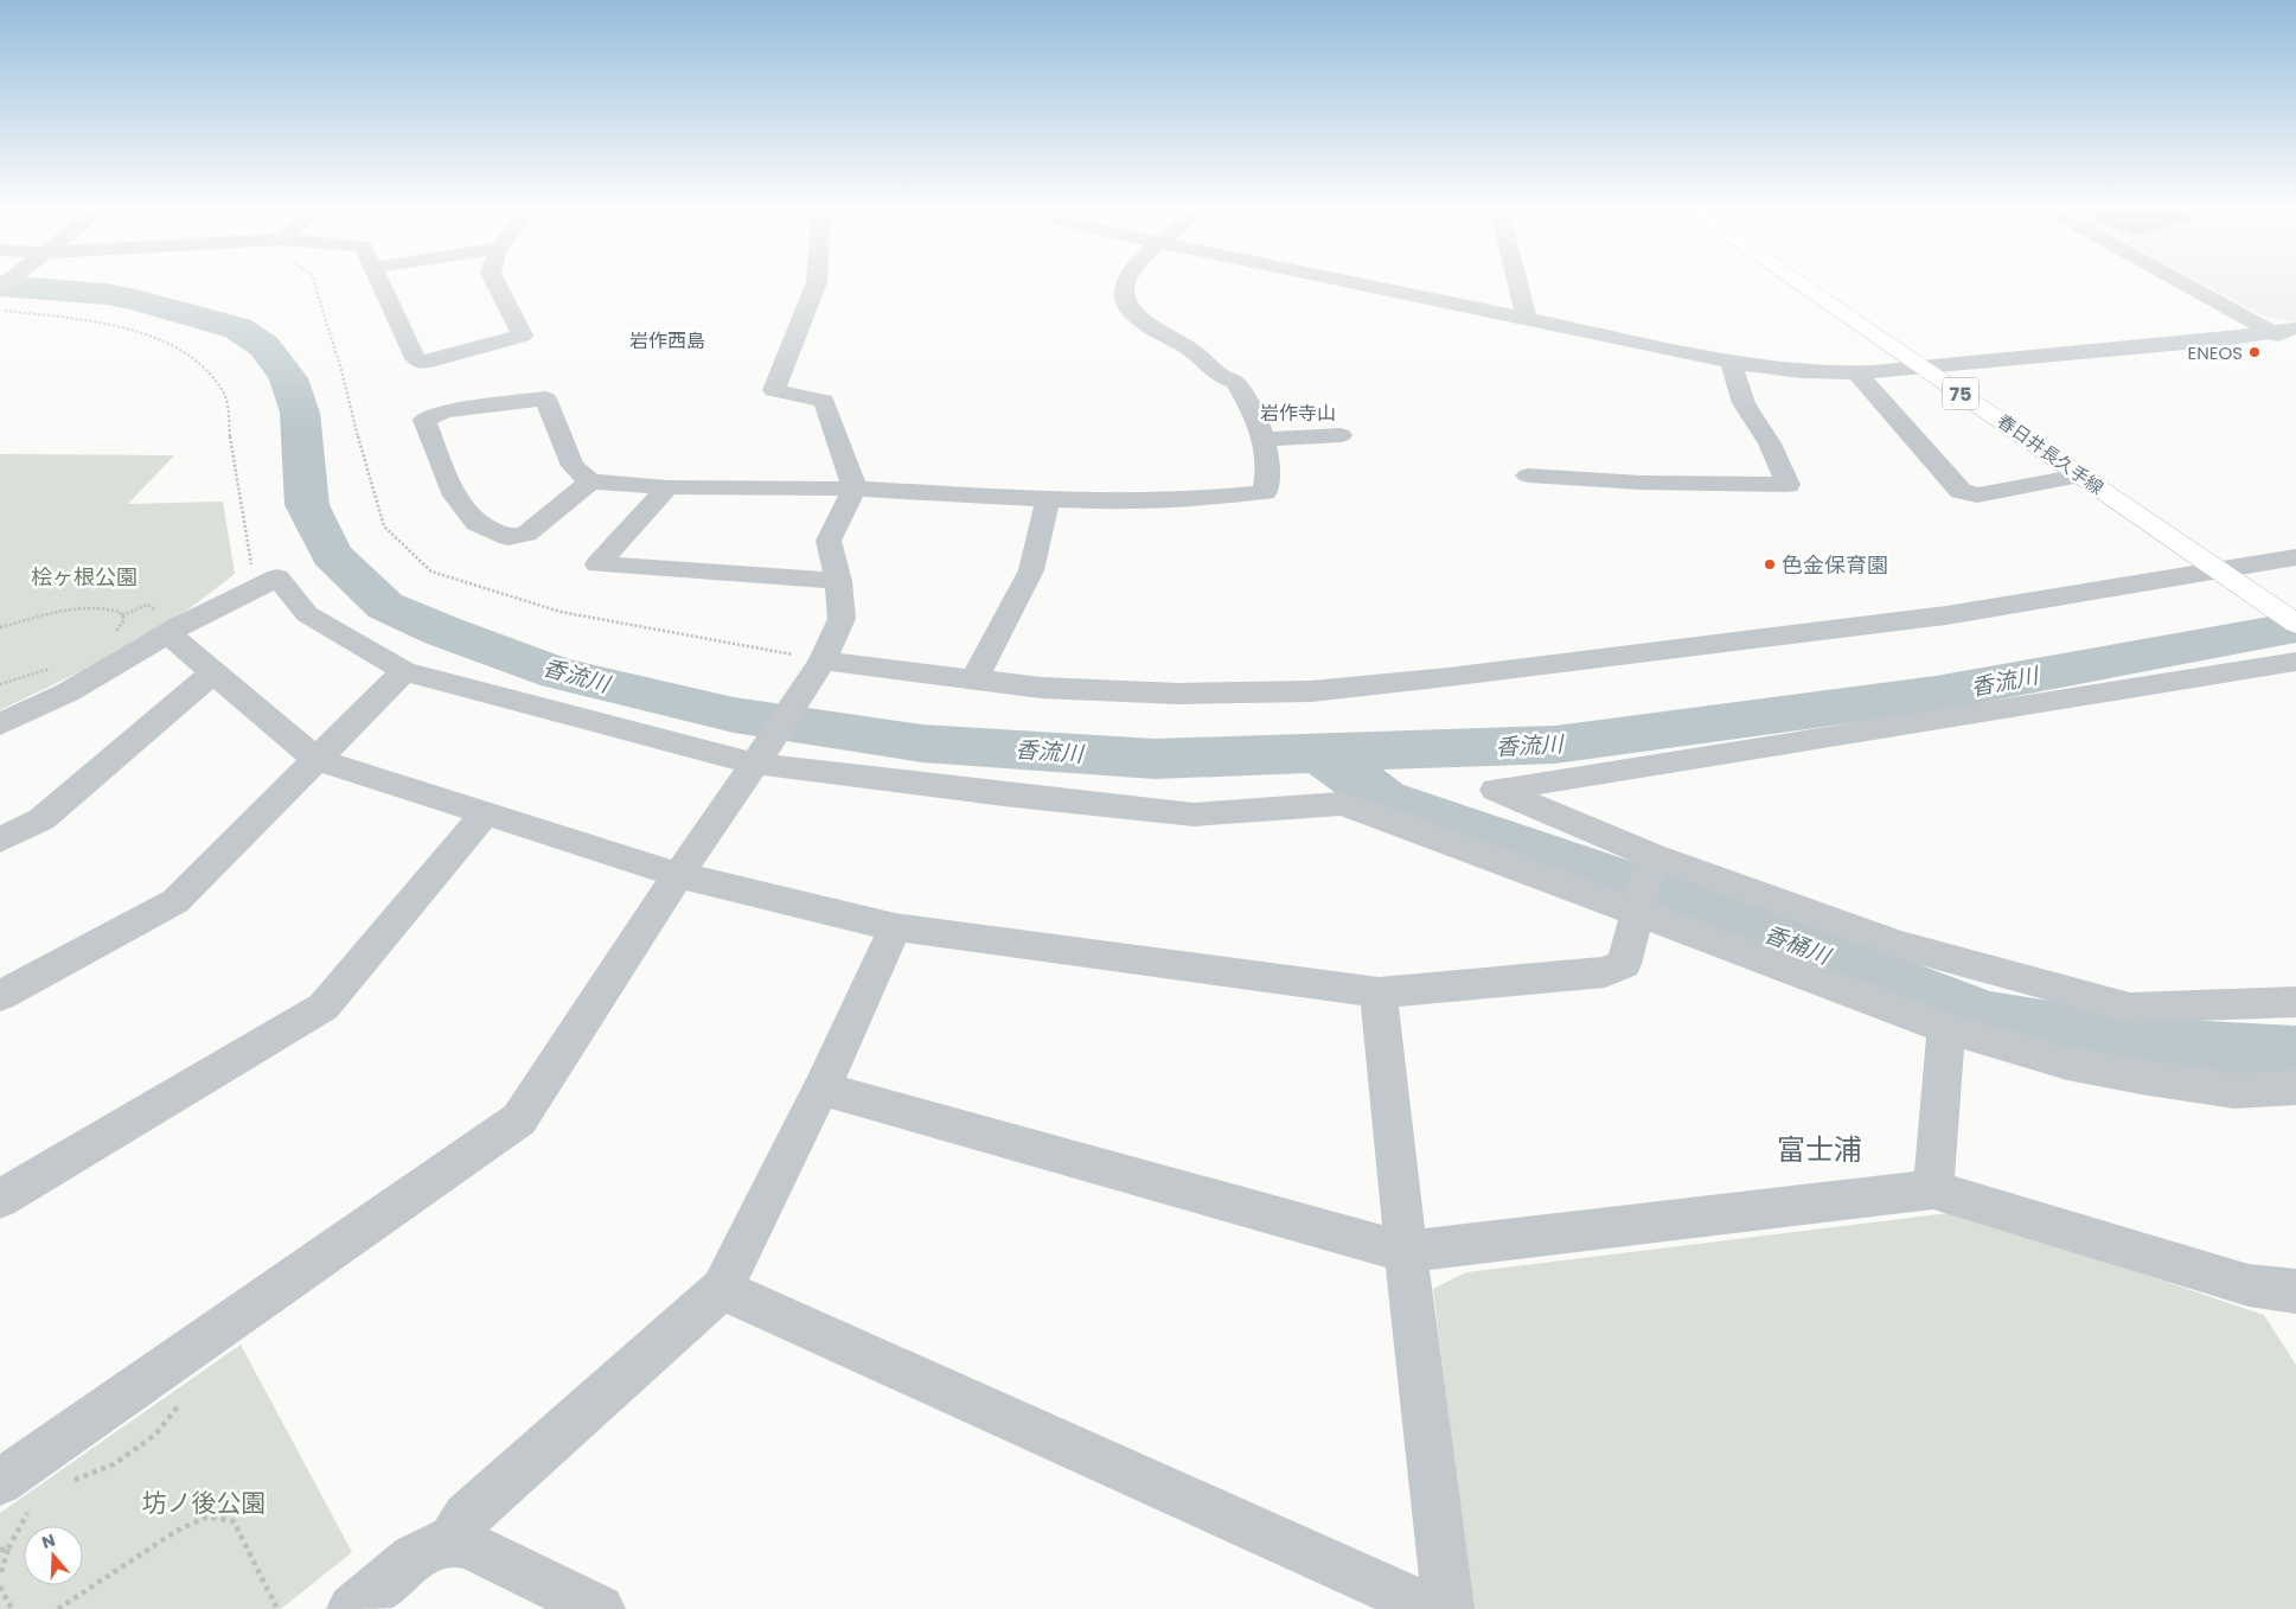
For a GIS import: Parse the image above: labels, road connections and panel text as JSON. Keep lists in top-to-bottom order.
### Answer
{
  "streets": {
    "main road": ["75", "春日井長久手線"]
  },
  "districts": ["岩作西島", "岩作寺山", "富士浦"],
  "water": ["香流川", "香桶川"],
  "parks": ["桧ヶ根公園", "坊ノ後公園"],
  "places": ["ENEOS", "色金保育園"],
  "north": "top"
}
